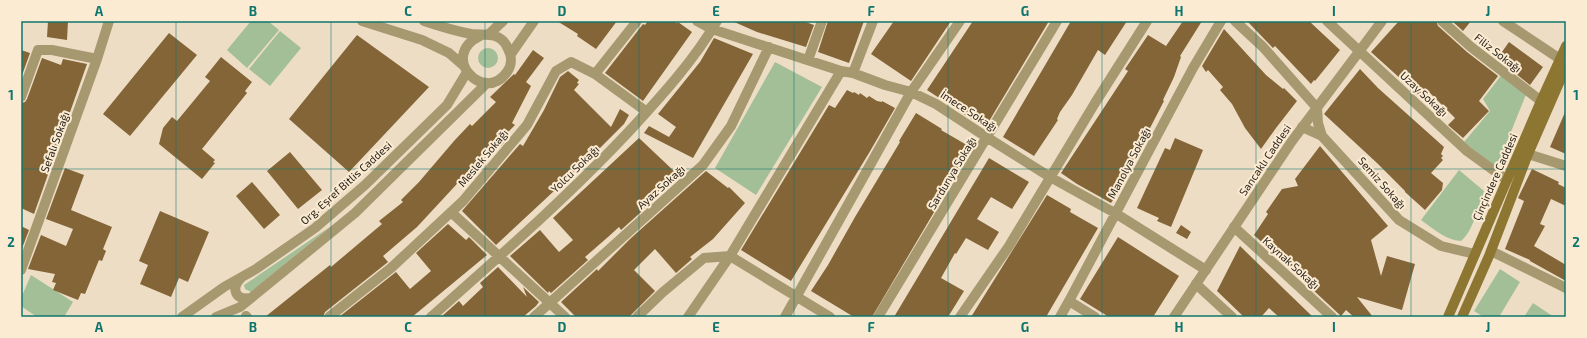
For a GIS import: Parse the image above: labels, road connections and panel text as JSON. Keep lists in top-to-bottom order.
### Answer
{
  "streets": {
    "main road": ["Çinçindere Caddesi"],
    "street": [
      "Filiz Sokağı",
      "Uzay Sokağı",
      "İmece Sokağı",
      "Sefalı Sokağı",
      "Meslek Sokağı",
      "Sancaklı Caddesi",
      "Manolya Sokağı",
      "Yolcu Sokağı",
      "Sardunya Sokağı",
      "Org. Eşref Bitlis Caddesi",
      "Semiz Sokağı",
      "Ayaz Sokağı",
      "Kaynak Sokağı"
    ]
  },
  "crossings": [
    ["Filiz Sokağı", "Çinçindere Caddesi"],
    ["Uzay Sokağı", "Sancaklı Caddesi"],
    ["Uzay Sokağı", "Çinçindere Caddesi"],
    ["İmece Sokağı", "Sancaklı Caddesi"],
    ["İmece Sokağı", "Manolya Sokağı"],
    ["İmece Sokağı", "Yolcu Sokağı"],
    ["İmece Sokağı", "Sardunya Sokağı"],
    ["İmece Sokağı", "Ayaz Sokağı"],
    ["Meslek Sokağı", "Yolcu Sokağı"],
    ["Sancaklı Caddesi", "Semiz Sokağı"],
    ["Sancaklı Caddesi", "Kaynak Sokağı"],
    ["Çinçindere Caddesi", "Semiz Sokağı"]
  ],
  "grid": {
    "columns": [
      "A",
      "B",
      "C",
      "D",
      "E",
      "F",
      "G",
      "H",
      "I",
      "J"
    ],
    "rows": ["1", "2"]
  }
}
